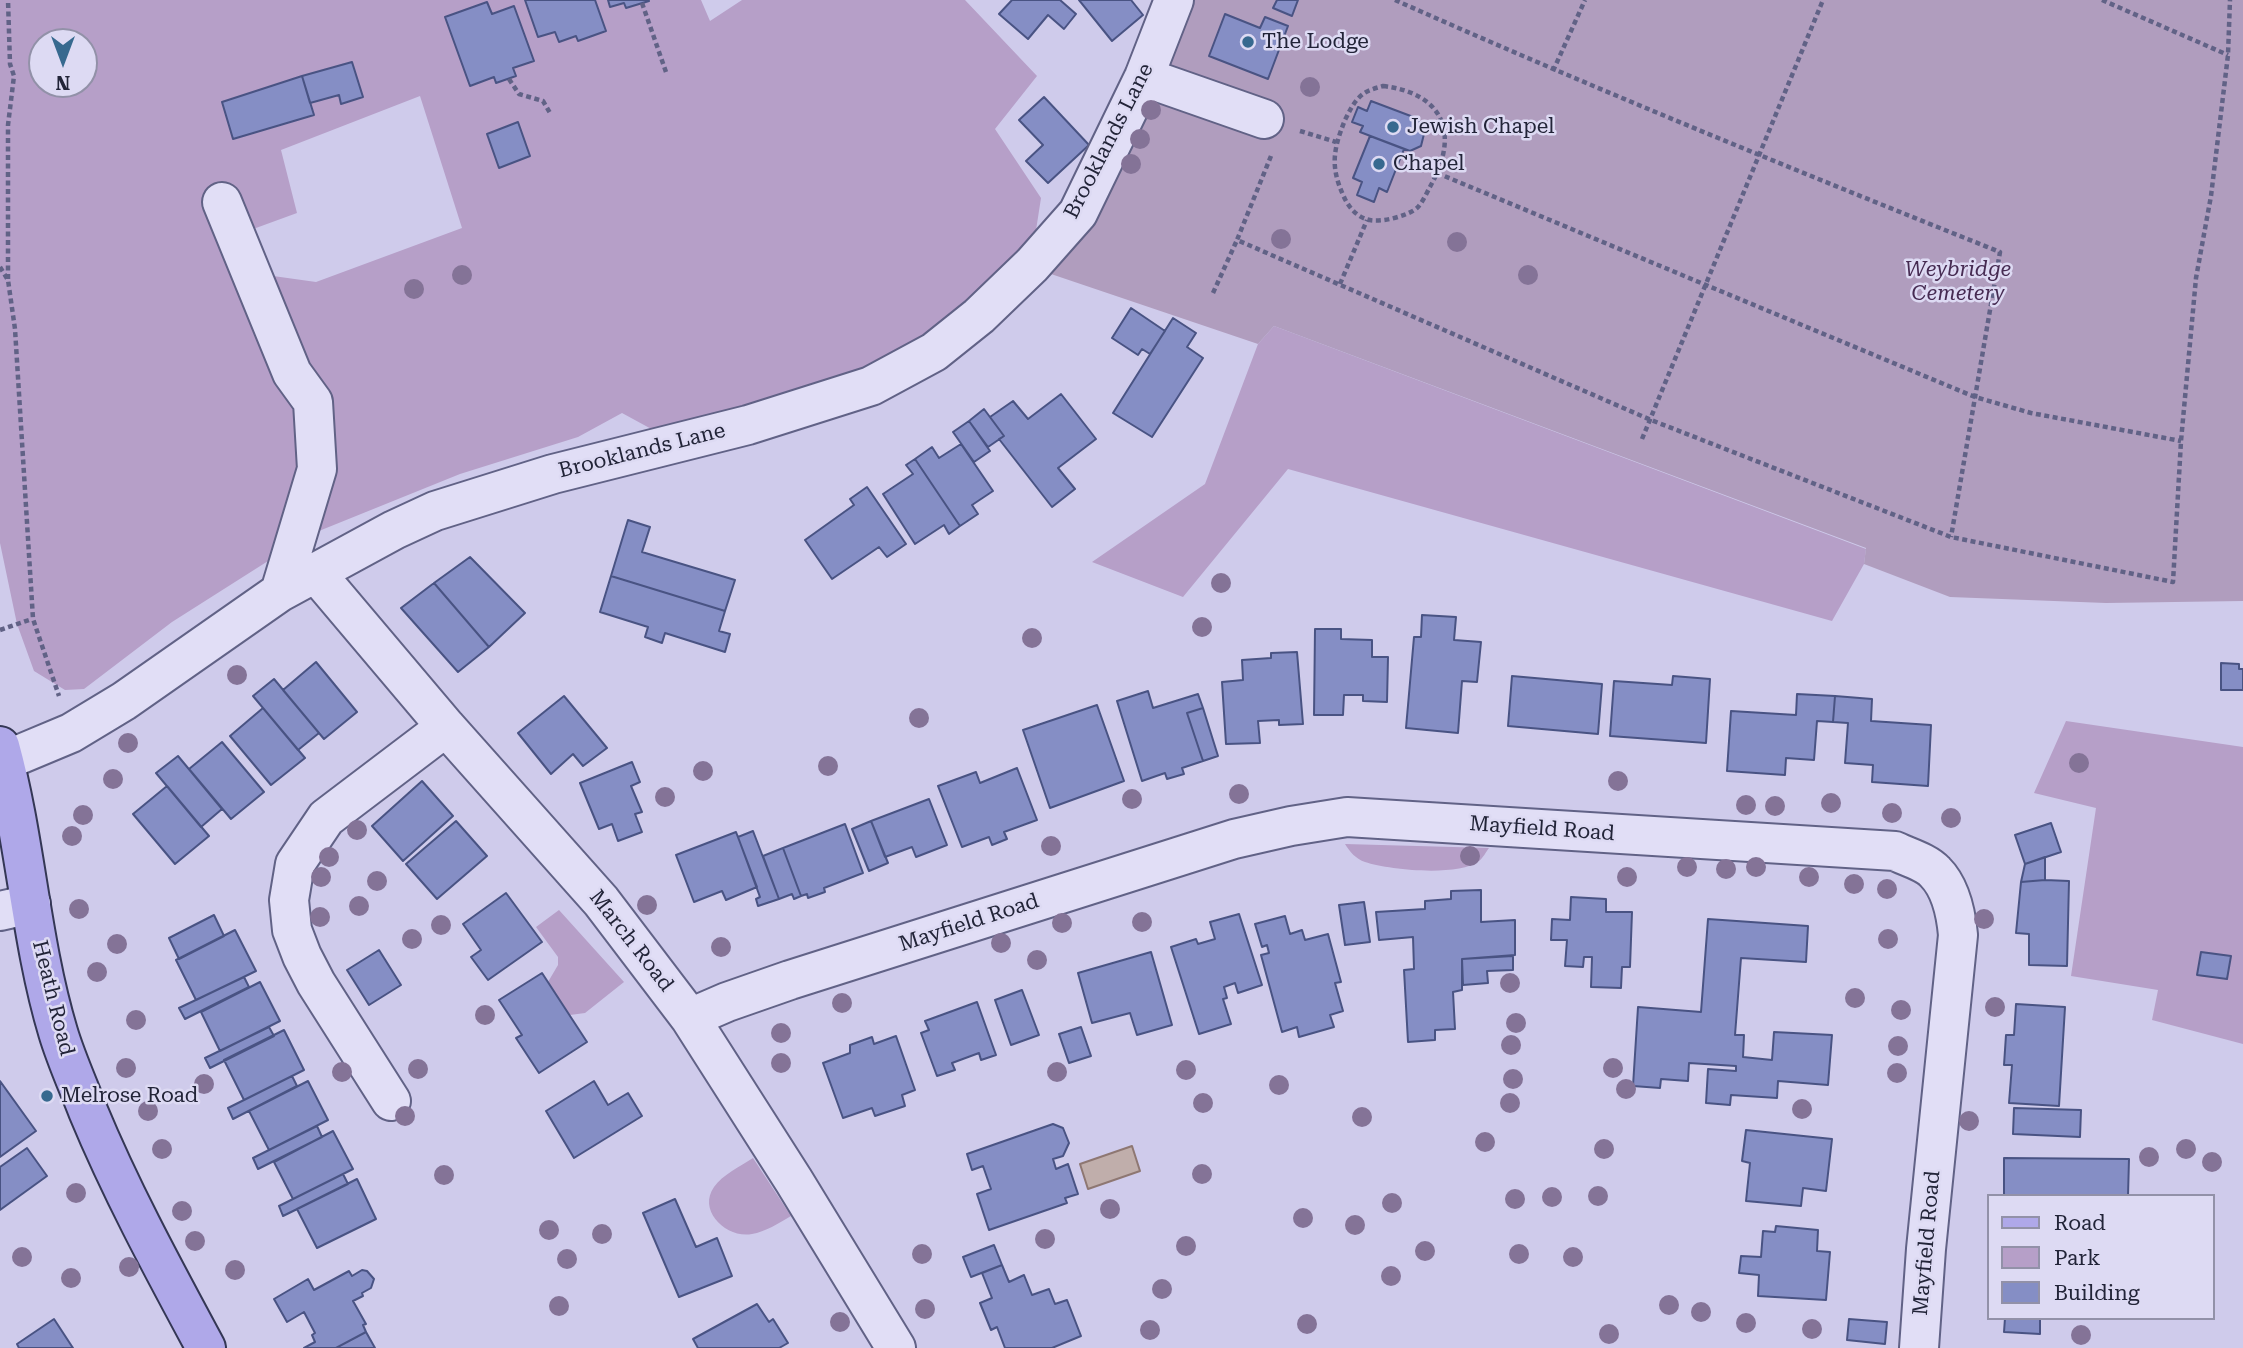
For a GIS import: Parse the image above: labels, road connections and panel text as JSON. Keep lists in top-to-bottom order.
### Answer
{
  "streets": {
    "main road": ["Heath Road"],
    "street": ["Brooklands Lane", "Mayfield Road", "March Road"]
  },
  "crossings": [
    ["Brooklands Lane", "March Road"],
    ["Brooklands Lane", "Heath Road"],
    ["Mayfield Road", "March Road"]
  ],
  "parks": ["Weybridge Cemetery"],
  "places": [
    "The Lodge",
    "Jewish Chapel",
    "Chapel",
    "Melrose Road"
  ],
  "legend": ["Road", "Park", "Building"],
  "north": "bottom"
}
